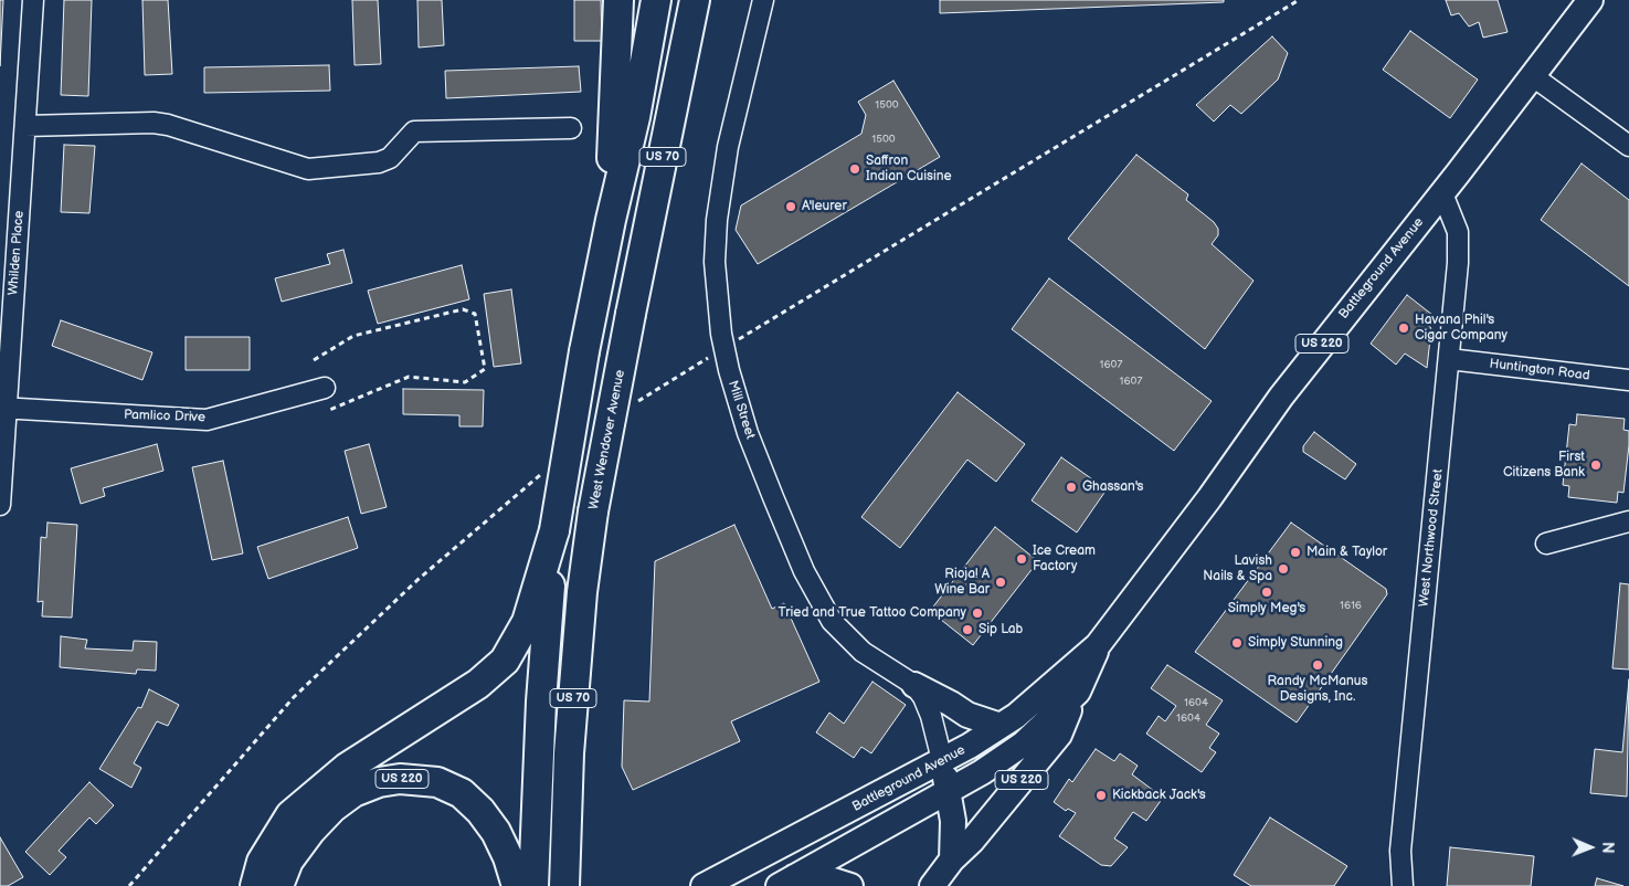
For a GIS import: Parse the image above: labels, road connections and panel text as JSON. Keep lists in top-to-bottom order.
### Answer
{
  "streets": {
    "highway": ["US 70", "US 220", "West Wendover Avenue"],
    "main road": ["Battleground Avenue"],
    "street": [
      "Whilden Place",
      "Huntington Road",
      "Mill Street",
      "Pamlico Drive",
      "West Northwood Street"
    ]
  },
  "crossings": [
    ["Whilden Place", "Pamlico Drive"],
    ["Battleground Avenue", "US 220"],
    ["Battleground Avenue", "Mill Street"],
    ["Battleground Avenue", "West Northwood Street"],
    ["Huntington Road", "West Northwood Street"]
  ],
  "places": [
    "Saffron Indian Cuisine",
    "A'leurer",
    "Havana Phil's Cigar Company",
    "First Citizens Bank",
    "Ghassan's",
    "Main & Taylor",
    "Ice Cream Factory",
    "Lavish Nails & Spa",
    "Rioja! A Wine Bar",
    "Simply Meg's",
    "Tried and True Tattoo Company",
    "Sip Lab",
    "Simply Stunning",
    "Randy McManus Designs, Inc.",
    "Kickback Jack's"
  ],
  "house_numbers": [
    "1500",
    "1500",
    "1607",
    "1607",
    "1616",
    "1604",
    "1604"
  ],
  "north": "right"
}
